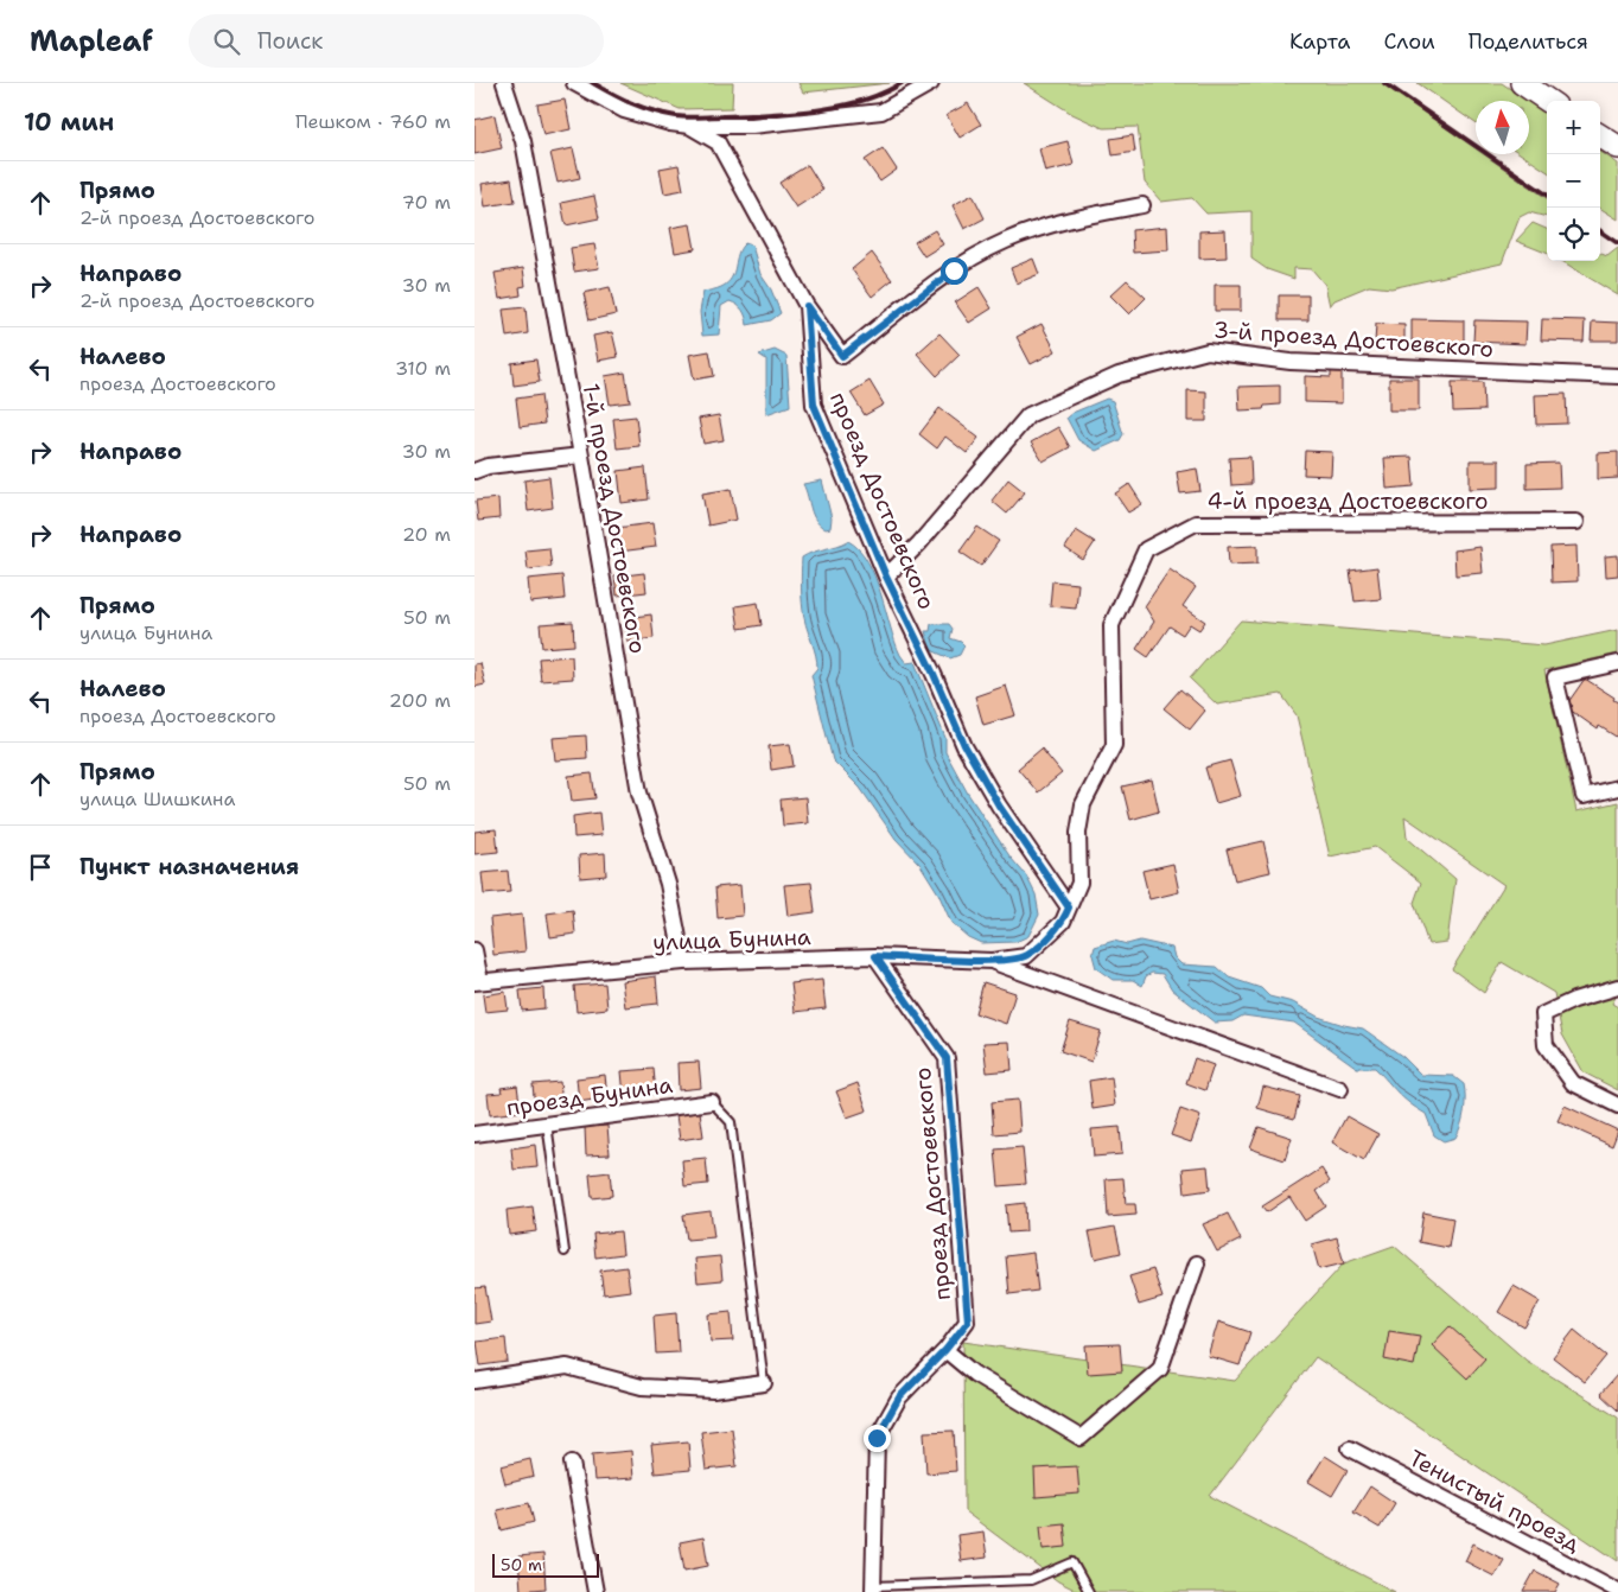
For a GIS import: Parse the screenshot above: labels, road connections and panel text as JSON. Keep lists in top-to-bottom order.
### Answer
{
  "streets": {
    "street": [
      "3-й проезд Достоевского",
      "проезд Достоевского",
      "4-й проезд Достоевского",
      "1-й проезд Достоевского",
      "улица Бунина",
      "проезд Бунина",
      "Тенистый проезд"
    ]
  },
  "crossings": [
    ["3-й проезд Достоевского", "проезд Достоевского"],
    ["проезд Достоевского", "4-й проезд Достоевского"],
    ["проезд Достоевского", "улица Бунина"],
    ["4-й проезд Достоевского", "улица Бунина"],
    ["1-й проезд Достоевского", "улица Бунина"]
  ],
  "scale_bar": "50 m",
  "north": "top",
  "page": {
    "header": "Mapleaf",
    "search": "Поиск",
    "nav": ["Карта", "Слои", "Поделиться"],
    "heading": ["10 мин", "Пешком · 760 m"],
    "map_buttons": ["+", "−"],
    "list": [
      ["Прямо", "2-й проезд Достоевского", "70 m"],
      ["Направо", "2-й проезд Достоевского", "30 m"],
      ["Налево", "проезд Достоевского", "310 m"],
      ["Направо", "30 m"],
      ["Направо", "20 m"],
      ["Прямо", "улица Бунина", "50 m"],
      ["Налево", "проезд Достоевского", "200 m"],
      ["Прямо", "улица Шишкина", "50 m"],
      "Пункт назначения"
    ],
    "scale": "50 m"
  }
}
